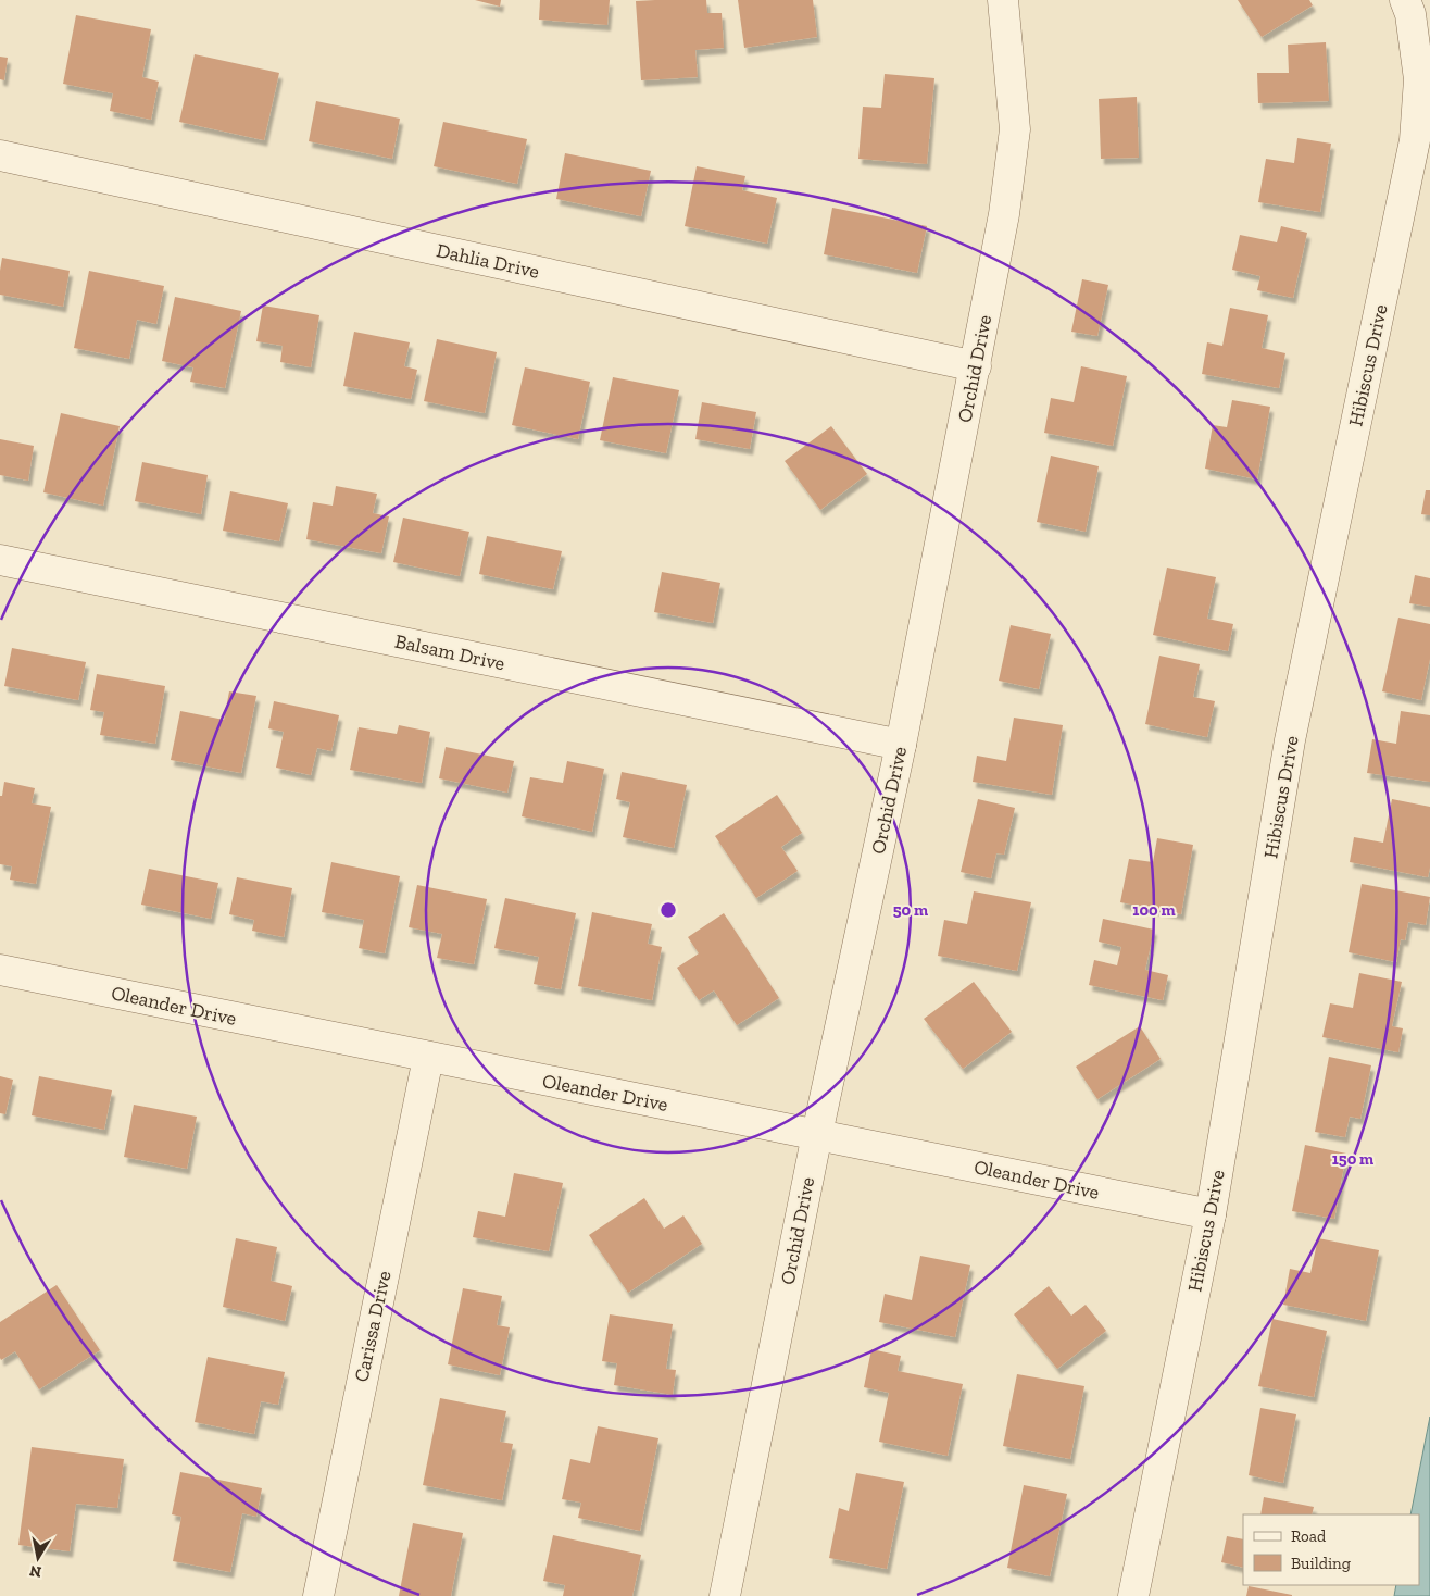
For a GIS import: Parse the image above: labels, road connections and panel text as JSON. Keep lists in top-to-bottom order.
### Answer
{
  "streets": {
    "street": [
      "Dahlia Drive",
      "Hibiscus Drive",
      "Orchid Drive",
      "Balsam Drive",
      "Oleander Drive",
      "Carissa Drive"
    ]
  },
  "crossings": [
    ["Dahlia Drive", "Orchid Drive"],
    ["Hibiscus Drive", "Oleander Drive"],
    ["Orchid Drive", "Balsam Drive"],
    ["Orchid Drive", "Oleander Drive"],
    ["Oleander Drive", "Carissa Drive"]
  ],
  "legend": ["Road", "Building"],
  "north": "bottom",
  "rings": ["50 m", "100 m", "150 m"]
}
